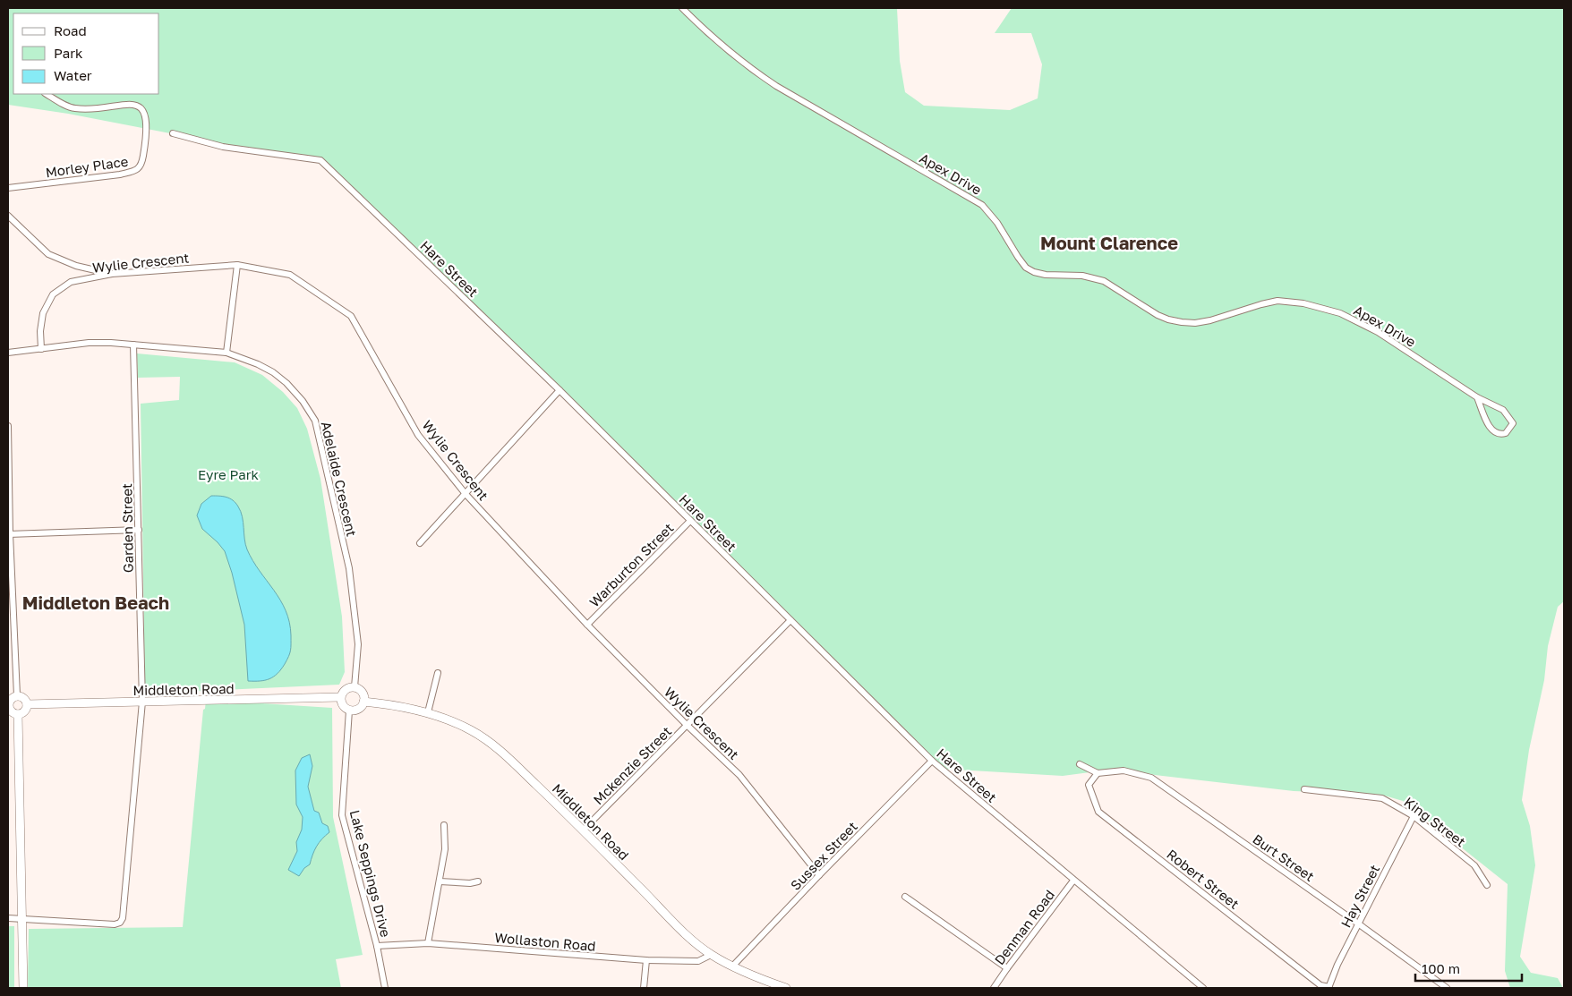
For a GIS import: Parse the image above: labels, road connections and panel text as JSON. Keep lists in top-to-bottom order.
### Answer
{
  "streets": {
    "main road": ["Middleton Road"],
    "street": [
      "Morley Place",
      "Apex Drive",
      "Wylie Crescent",
      "Hare Street",
      "Adelaide Crescent",
      "Garden Street",
      "Warburton Street",
      "Mckenzie Street",
      "King Street",
      "Sussex Street",
      "Burt Street",
      "Lake Seppings Drive",
      "Robert Street",
      "Hay Street",
      "Denman Road",
      "Wollaston Road"
    ]
  },
  "crossings": [
    ["Wylie Crescent", "Adelaide Crescent"],
    ["Wylie Crescent", "Warburton Street"],
    ["Wylie Crescent", "Mckenzie Street"],
    ["Wylie Crescent", "Sussex Street"],
    ["Hare Street", "Warburton Street"],
    ["Hare Street", "Mckenzie Street"],
    ["Hare Street", "Sussex Street"],
    ["Hare Street", "Denman Road"],
    ["Adelaide Crescent", "Garden Street"],
    ["Adelaide Crescent", "Middleton Road"],
    ["Adelaide Crescent", "Lake Seppings Drive"],
    ["Garden Street", "Middleton Road"],
    ["Middleton Road", "Mckenzie Street"],
    ["Middleton Road", "Sussex Street"],
    ["Middleton Road", "Lake Seppings Drive"],
    ["Middleton Road", "Wollaston Road"],
    ["King Street", "Hay Street"],
    ["Burt Street", "Robert Street"],
    ["Burt Street", "Hay Street"],
    ["Lake Seppings Drive", "Wollaston Road"],
    ["Robert Street", "Hay Street"]
  ],
  "districts": ["Mount Clarence", "Middleton Beach"],
  "parks": ["Eyre Park"],
  "legend": ["Road", "Park", "Water"],
  "scale_bar": "100 m"
}
